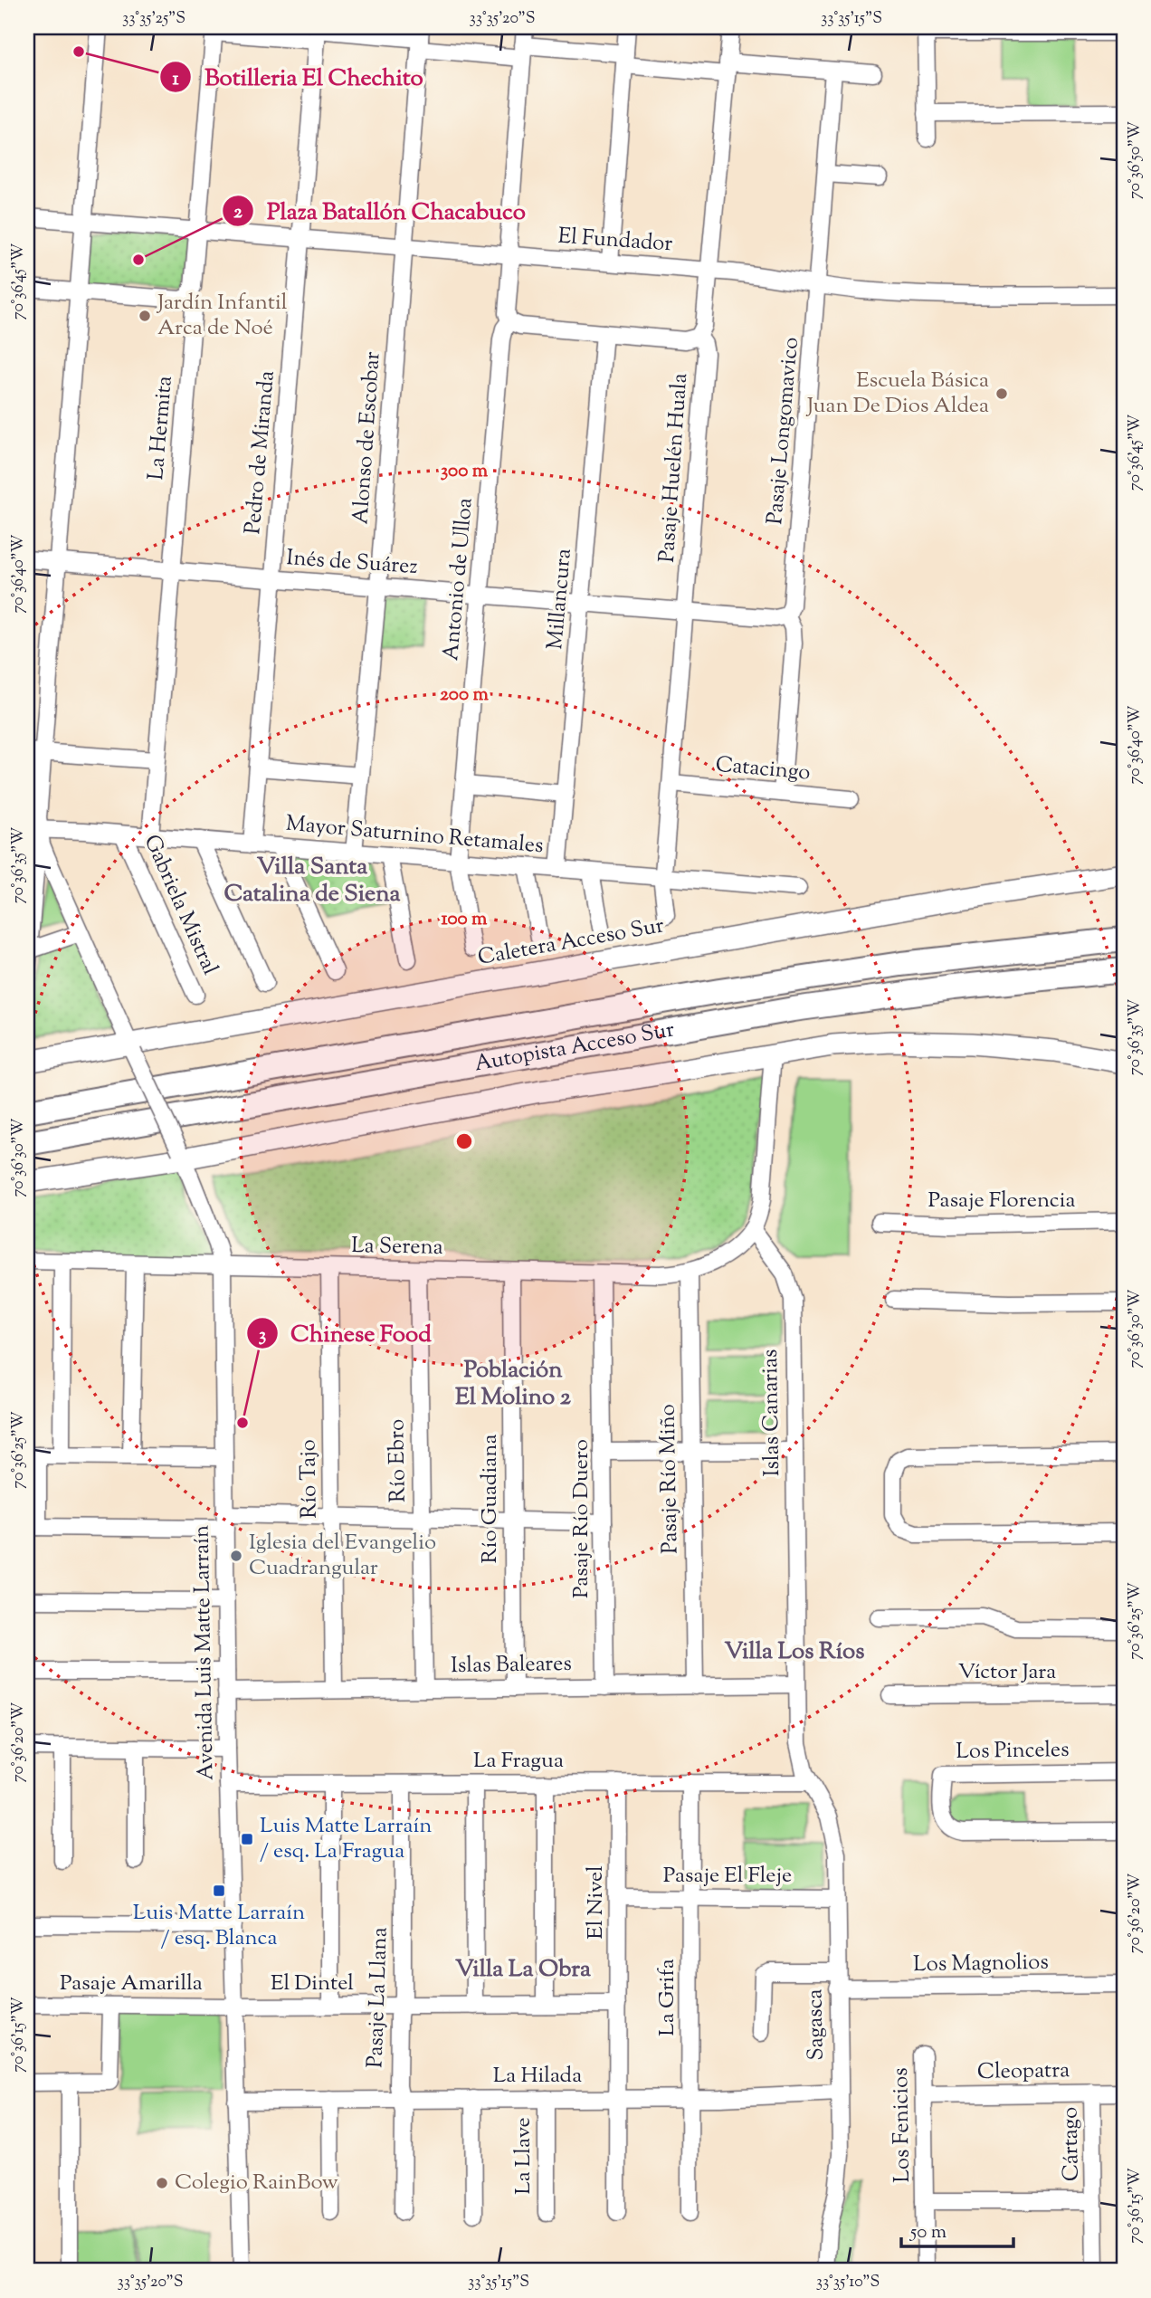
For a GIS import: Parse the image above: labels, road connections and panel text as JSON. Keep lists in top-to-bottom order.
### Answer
{
  "streets": {
    "highway": ["Autopista Acceso Sur"],
    "main road": ["Caletera Acceso Sur"],
    "street": [
      "El Fundador",
      "La Hermita",
      "Pasaje Longomavico",
      "Alonso de Escobar",
      "Pedro de Miranda",
      "Pasaje Huelén Huala",
      "Inés de Suárez",
      "Antonio de Ulloa",
      "Millancura",
      "Catacingo",
      "Mayor Saturnino Retamales",
      "Gabriela Mistral",
      "Pasaje Florencia",
      "La Serena",
      "Islas Canarias",
      "Río Ebro",
      "Río Tajo",
      "Pasaje Río Miño",
      "Río Guadiana",
      "Pasaje Río Duero",
      "Avenida Luis Matte Larraín",
      "Islas Baleares",
      "Víctor Jara",
      "Los Pinceles",
      "La Fragua",
      "Pasaje El Fleje",
      "El Nivel",
      "Los Magnolios",
      "Pasaje Amarilla",
      "El Dintel",
      "Pasaje La Llana",
      "La Grifa",
      "Sagasca",
      "Cleopatra",
      "La Hilada",
      "Los Fenicios",
      "Cártago",
      "La Llave"
    ]
  },
  "crossings": [
    ["El Fundador", "La Hermita"],
    ["El Fundador", "Pasaje Longomavico"],
    ["El Fundador", "Alonso de Escobar"],
    ["El Fundador", "Pedro de Miranda"],
    ["El Fundador", "Pasaje Huelén Huala"],
    ["El Fundador", "Antonio de Ulloa"],
    ["La Hermita", "Inés de Suárez"],
    ["La Hermita", "Mayor Saturnino Retamales"],
    ["Pasaje Longomavico", "Inés de Suárez"],
    ["Pasaje Longomavico", "Catacingo"],
    ["Alonso de Escobar", "Inés de Suárez"],
    ["Alonso de Escobar", "Mayor Saturnino Retamales"],
    ["Pedro de Miranda", "Inés de Suárez"],
    ["Pedro de Miranda", "Mayor Saturnino Retamales"],
    ["Pasaje Huelén Huala", "Inés de Suárez"],
    ["Pasaje Huelén Huala", "Catacingo"],
    ["Pasaje Huelén Huala", "Mayor Saturnino Retamales"],
    ["Inés de Suárez", "Antonio de Ulloa"],
    ["Inés de Suárez", "Millancura"],
    ["Antonio de Ulloa", "Mayor Saturnino Retamales"],
    ["Millancura", "Mayor Saturnino Retamales"],
    ["Mayor Saturnino Retamales", "Gabriela Mistral"],
    ["Mayor Saturnino Retamales", "Avenida Luis Matte Larraín"],
    ["Caletera Acceso Sur", "Avenida Luis Matte Larraín"],
    ["La Serena", "Islas Canarias"],
    ["La Serena", "Río Ebro"],
    ["La Serena", "Río Tajo"],
    ["La Serena", "Pasaje Río Miño"],
    ["La Serena", "Río Guadiana"],
    ["La Serena", "Pasaje Río Duero"],
    ["La Serena", "Avenida Luis Matte Larraín"],
    ["Islas Canarias", "Islas Baleares"],
    ["Islas Canarias", "La Fragua"],
    ["Islas Canarias", "Sagasca"],
    ["Río Ebro", "Islas Baleares"],
    ["Río Tajo", "Islas Baleares"],
    ["Pasaje Río Miño", "Islas Baleares"],
    ["Río Guadiana", "Islas Baleares"],
    ["Pasaje Río Duero", "Islas Baleares"],
    ["Avenida Luis Matte Larraín", "Islas Baleares"],
    ["Avenida Luis Matte Larraín", "La Fragua"],
    ["Avenida Luis Matte Larraín", "Pasaje Amarilla"],
    ["Avenida Luis Matte Larraín", "El Dintel"],
    ["Avenida Luis Matte Larraín", "La Hilada"],
    ["La Fragua", "El Nivel"],
    ["La Fragua", "Pasaje La Llana"],
    ["La Fragua", "La Grifa"],
    ["La Fragua", "Sagasca"],
    ["Pasaje El Fleje", "El Nivel"],
    ["Pasaje El Fleje", "La Grifa"],
    ["Pasaje El Fleje", "Sagasca"],
    ["El Nivel", "El Dintel"],
    ["El Nivel", "La Hilada"],
    ["Los Magnolios", "Sagasca"],
    ["Pasaje Amarilla", "El Dintel"],
    ["El Dintel", "Pasaje La Llana"],
    ["Pasaje La Llana", "La Hilada"],
    ["La Grifa", "La Hilada"],
    ["Sagasca", "La Hilada"],
    ["Cleopatra", "Los Fenicios"],
    ["Cleopatra", "Cártago"],
    ["La Hilada", "La Llave"]
  ],
  "districts": [
    "Villa Santa Catalina de Siena",
    "Población El Molino 2",
    "Villa Los Ríos",
    "Villa La Obra"
  ],
  "places": {
    "other": [
      "Botilleria El Chechito",
      "Plaza Batallón Chacabuco",
      "Jardín Infantil Arca de Noé",
      "Escuela Básica Juan De Dios Aldea",
      "Chinese Food",
      "Iglesia del Evangelio Cuadrangular",
      "Colegio RainBow"
    ],
    "transit": ["Luis Matte Larraín / esq. La Fragua", "Luis Matte Larraín / esq. Blanca"]
  },
  "scale_bar": "50 m",
  "coordinates": [
    "33°35'25\"S",
    "33°35'20\"S",
    "33°35'15\"S",
    "70°36'50\"W",
    "70°36'45\"W",
    "70°36'40\"W",
    "70°36'35\"W",
    "70°36'30\"W",
    "70°36'25\"W",
    "70°36'20\"W",
    "70°36'15\"W",
    "33°35'10\"S"
  ],
  "rings": ["300 m", "200 m", "100 m"]
}
